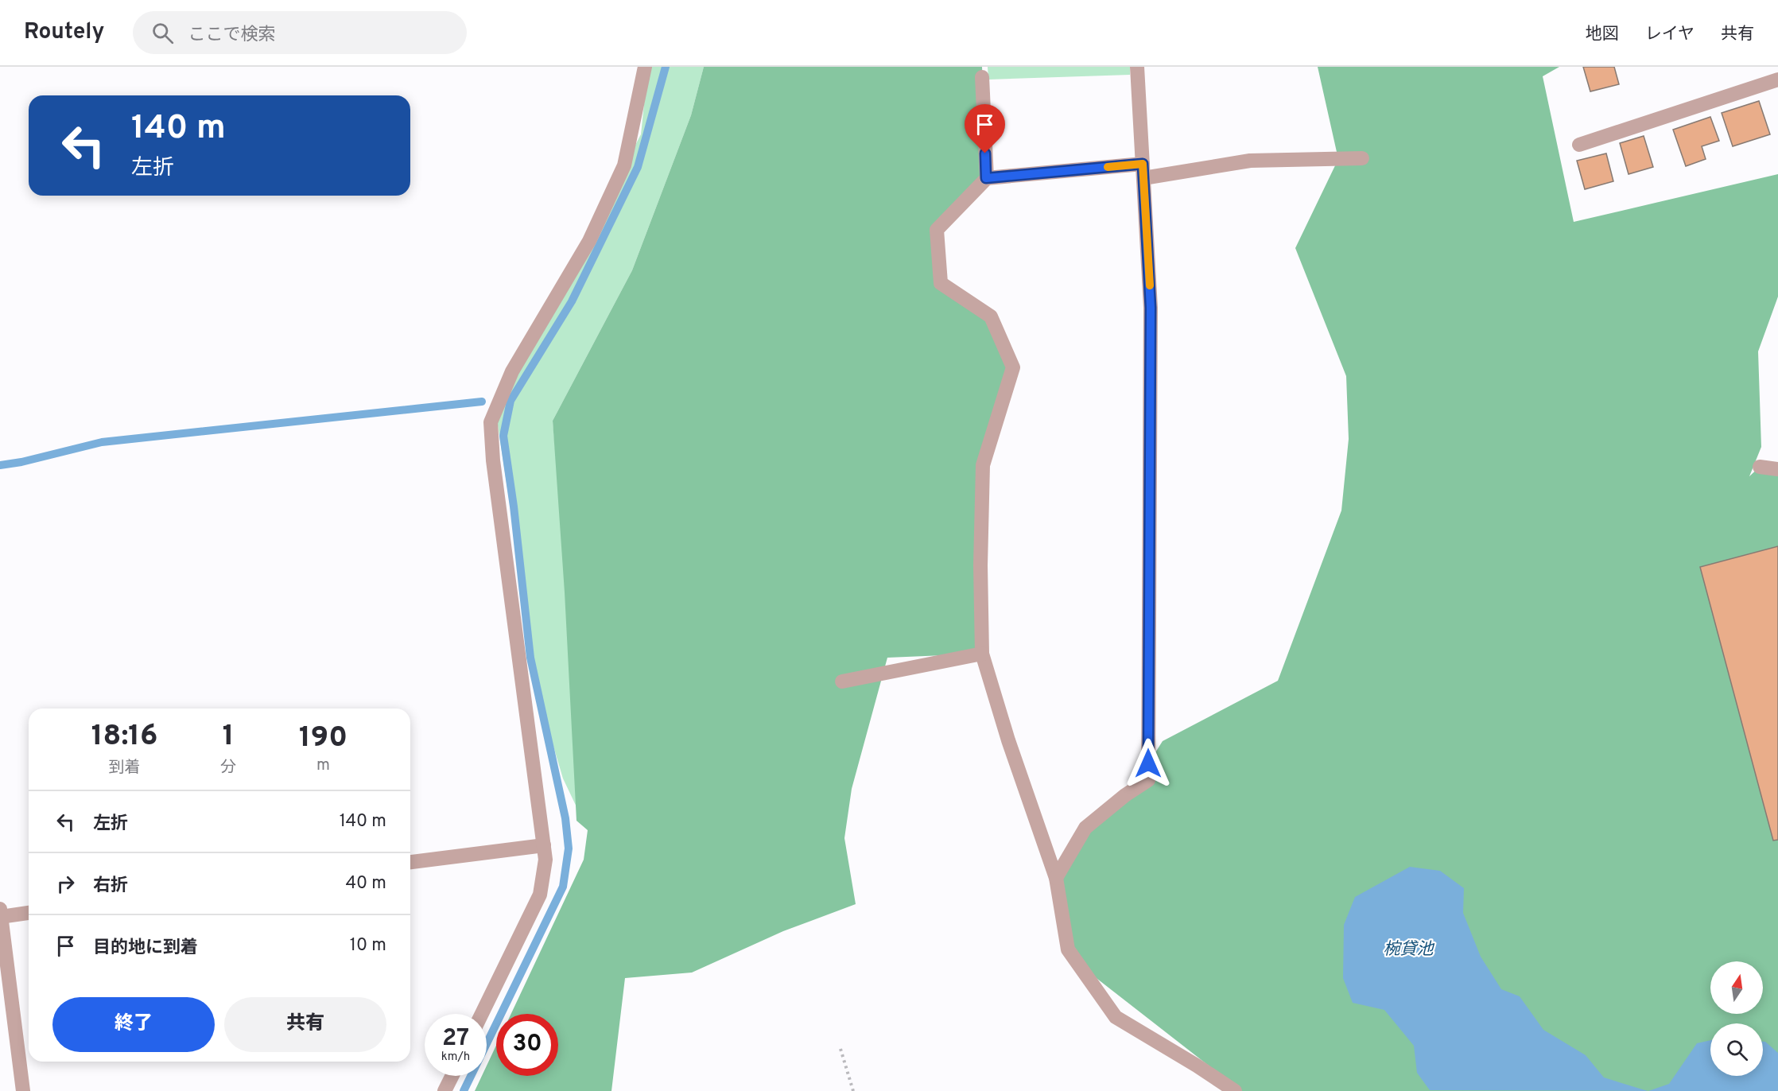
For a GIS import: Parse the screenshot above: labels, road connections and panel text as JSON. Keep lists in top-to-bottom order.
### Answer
{
  "water": ["椀貸池"],
  "north": "top",
  "page": {
    "header": "Routely",
    "search": "ここで検索",
    "nav": ["地図", "レイヤ", "共有"],
    "turn": ["140 m", "左折"],
    "eta": [
      "18:16",
      "到着",
      "1",
      "分",
      "190",
      "m"
    ],
    "list": [
      {
        "name": "左折",
        "value": "140 m"
      },
      {
        "name": "右折",
        "value": "40 m"
      },
      {
        "name": "目的地に到着",
        "value": "10 m"
      }
    ],
    "buttons": ["終了", "共有"],
    "speed": "27 km/h",
    "limit": "30"
  }
}
